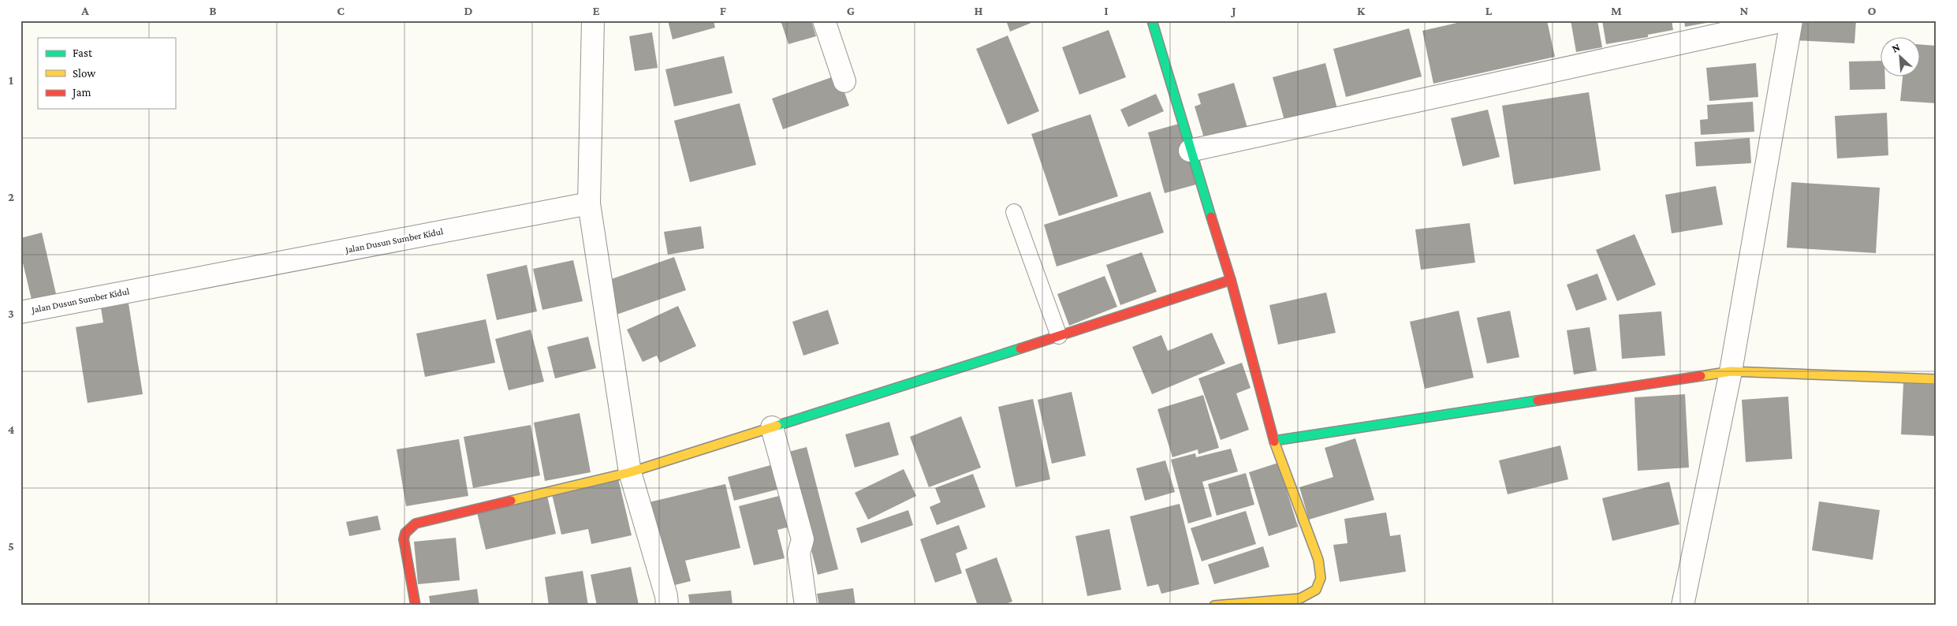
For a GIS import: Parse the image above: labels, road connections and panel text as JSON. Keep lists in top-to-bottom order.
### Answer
{
  "streets": {
    "street": ["Jalan Dusun Sumber Kidul"]
  },
  "legend": ["Fast", "Slow", "Jam"],
  "north": "top left",
  "grid": {
    "columns": [
      "A",
      "B",
      "C",
      "D",
      "E",
      "F",
      "G",
      "H",
      "I",
      "J",
      "K",
      "L",
      "M",
      "N",
      "O"
    ],
    "rows": [
      "1",
      "2",
      "3",
      "4",
      "5"
    ]
  }
}
